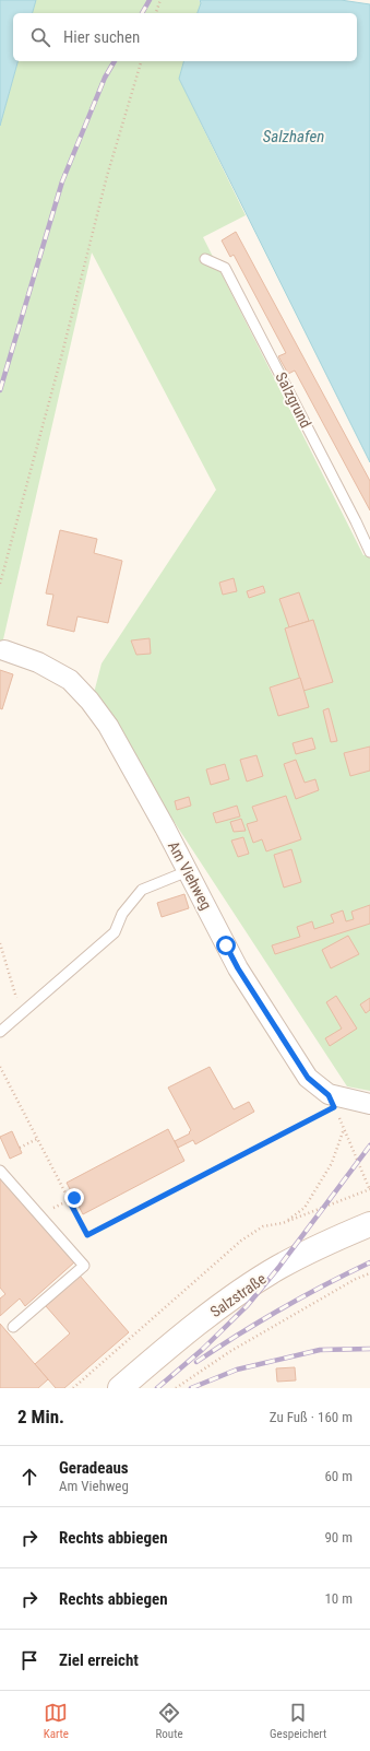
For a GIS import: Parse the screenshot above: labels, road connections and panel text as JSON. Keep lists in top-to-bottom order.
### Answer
{
  "streets": {
    "street": ["Am Viehweg", "Salzstraße"],
    "lane": ["Salzgrund"]
  },
  "water": ["Salzhafen"],
  "page": {
    "search": "Hier suchen",
    "heading": ["2 Min.", "Zu Fuß · 160 m"],
    "list": [
      ["Geradeaus", "Am Viehweg", "60 m"],
      ["Rechts abbiegen", "90 m"],
      ["Rechts abbiegen", "10 m"],
      "Ziel erreicht"
    ],
    "nav": ["Karte", "Route", "Gespeichert"]
  }
}
